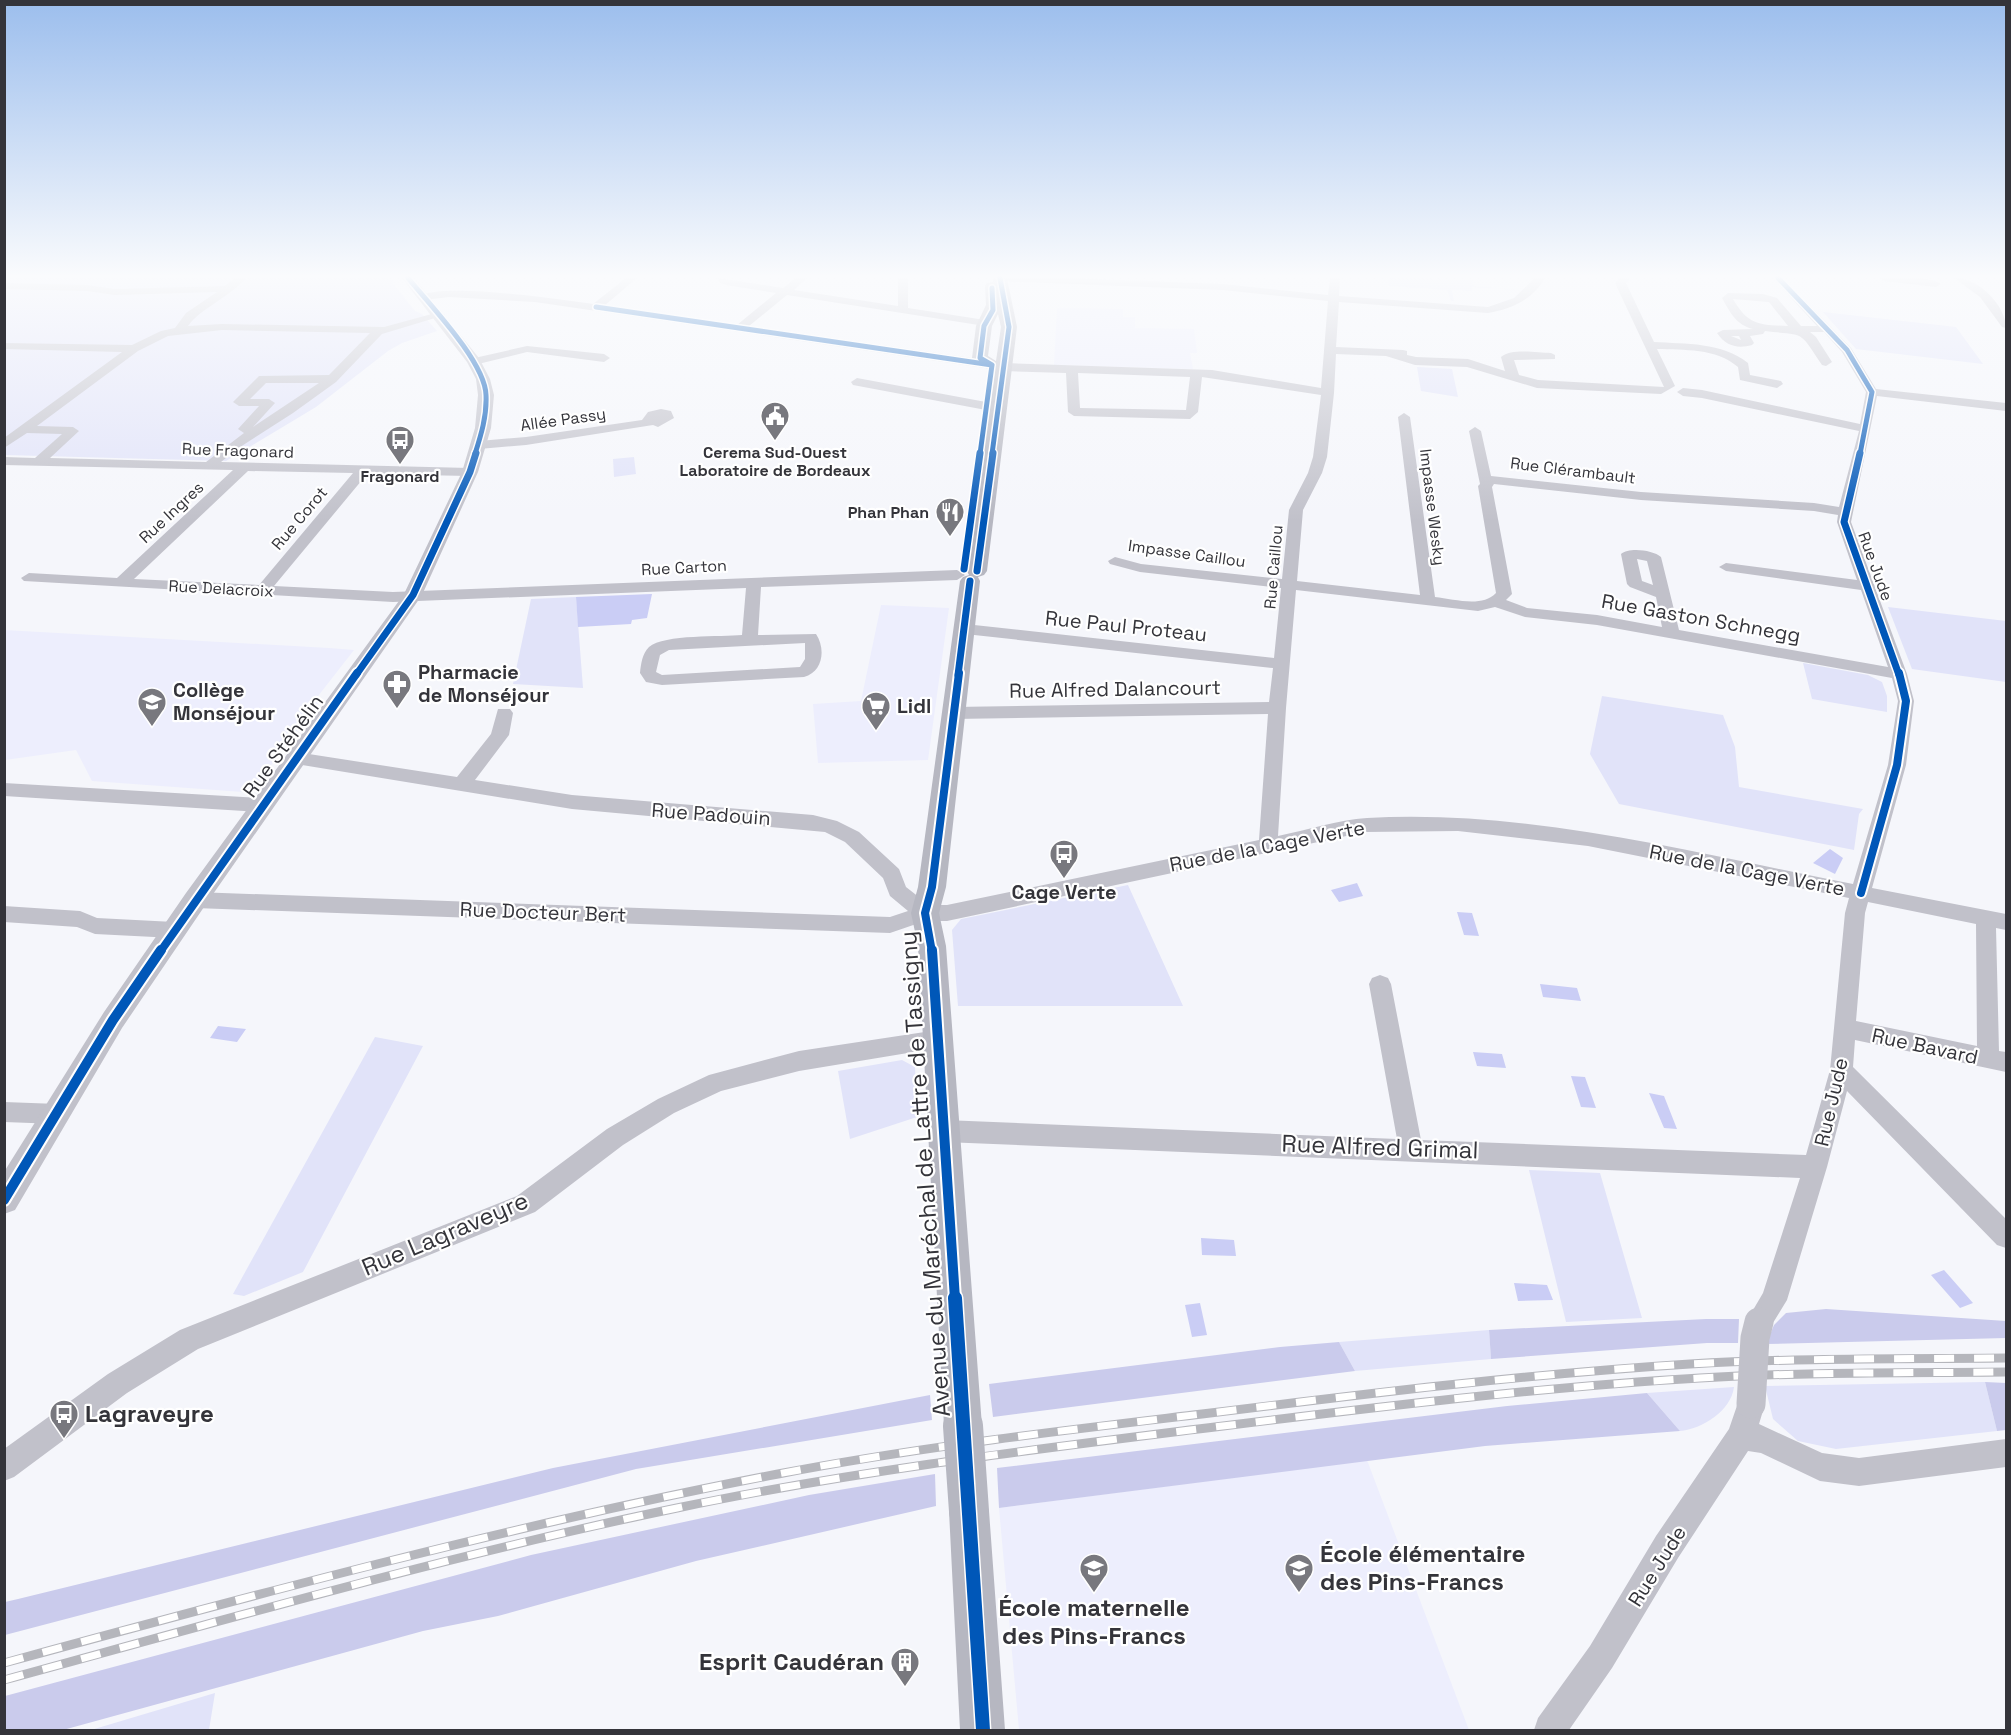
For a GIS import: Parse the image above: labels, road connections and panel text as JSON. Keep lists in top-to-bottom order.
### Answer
{
  "streets": {
    "main road": ["Avenue du Maréchal de Lattre de Tassigny"],
    "street": [
      "Allée Passy",
      "Rue Fragonard",
      "Rue Clérambault",
      "Impasse Wesky",
      "Rue Ingres",
      "Rue Corot",
      "Impasse Caillou",
      "Rue Jude",
      "Rue Carton",
      "Rue Caillou",
      "Rue Delacroix",
      "Rue Gaston Schnegg",
      "Rue Paul Proteau",
      "Rue Alfred Dalancourt",
      "Rue Stéhélin",
      "Rue Padouin",
      "Rue de la Cage Verte",
      "Rue Docteur Bert",
      "Rue Bavard",
      "Rue Alfred Grimal",
      "Rue Lagraveyre"
    ]
  },
  "crossings": [
    ["Allée Passy", "Rue Stéhélin"],
    ["Rue Fragonard", "Rue Ingres"],
    ["Rue Fragonard", "Rue Corot"],
    ["Rue Fragonard", "Rue Stéhélin"],
    ["Rue Clérambault", "Rue Jude"],
    ["Rue Clérambault", "Rue Gaston Schnegg"],
    ["Rue Ingres", "Rue Delacroix"],
    ["Rue Corot", "Rue Delacroix"],
    ["Impasse Caillou", "Rue Caillou"],
    ["Rue Jude", "Rue Gaston Schnegg"],
    ["Rue Jude", "Rue de la Cage Verte"],
    ["Rue Jude", "Rue Bavard"],
    ["Rue Jude", "Rue Alfred Grimal"],
    ["Rue Carton", "Rue Delacroix"],
    ["Rue Carton", "Rue Stéhélin"],
    ["Rue Carton", "Avenue du Maréchal de Lattre de Tassigny"],
    ["Rue Caillou", "Rue Paul Proteau"],
    ["Rue Caillou", "Rue Alfred Dalancourt"],
    ["Rue Caillou", "Rue de la Cage Verte"],
    ["Rue Delacroix", "Rue Stéhélin"],
    ["Rue Paul Proteau", "Avenue du Maréchal de Lattre de Tassigny"],
    ["Rue Alfred Dalancourt", "Avenue du Maréchal de Lattre de Tassigny"],
    ["Rue Stéhélin", "Rue Padouin"],
    ["Rue Stéhélin", "Rue Docteur Bert"],
    ["Rue Padouin", "Rue de la Cage Verte"],
    ["Rue Padouin", "Avenue du Maréchal de Lattre de Tassigny"],
    ["Rue de la Cage Verte", "Rue Docteur Bert"],
    ["Rue de la Cage Verte", "Avenue du Maréchal de Lattre de Tassigny"],
    ["Rue Alfred Grimal", "Avenue du Maréchal de Lattre de Tassigny"],
    ["Avenue du Maréchal de Lattre de Tassigny", "Rue Lagraveyre"]
  ],
  "places": {
    "public building": ["Cerema Sud-Ouest Laboratoire de Bordeaux"],
    "bus stop": ["Fragonard", "Cage Verte", "Lagraveyre"],
    "restaurant": ["Phan Phan"],
    "pharmacy": ["Pharmacie de Monséjour"],
    "school or university": ["Collège Monséjour", "École maternelle des Pins-Francs", "École élémentaire des Pins-Francs"],
    "supermarket": ["Lidl"],
    "building": ["Esprit Caudéran"]
  }
}
